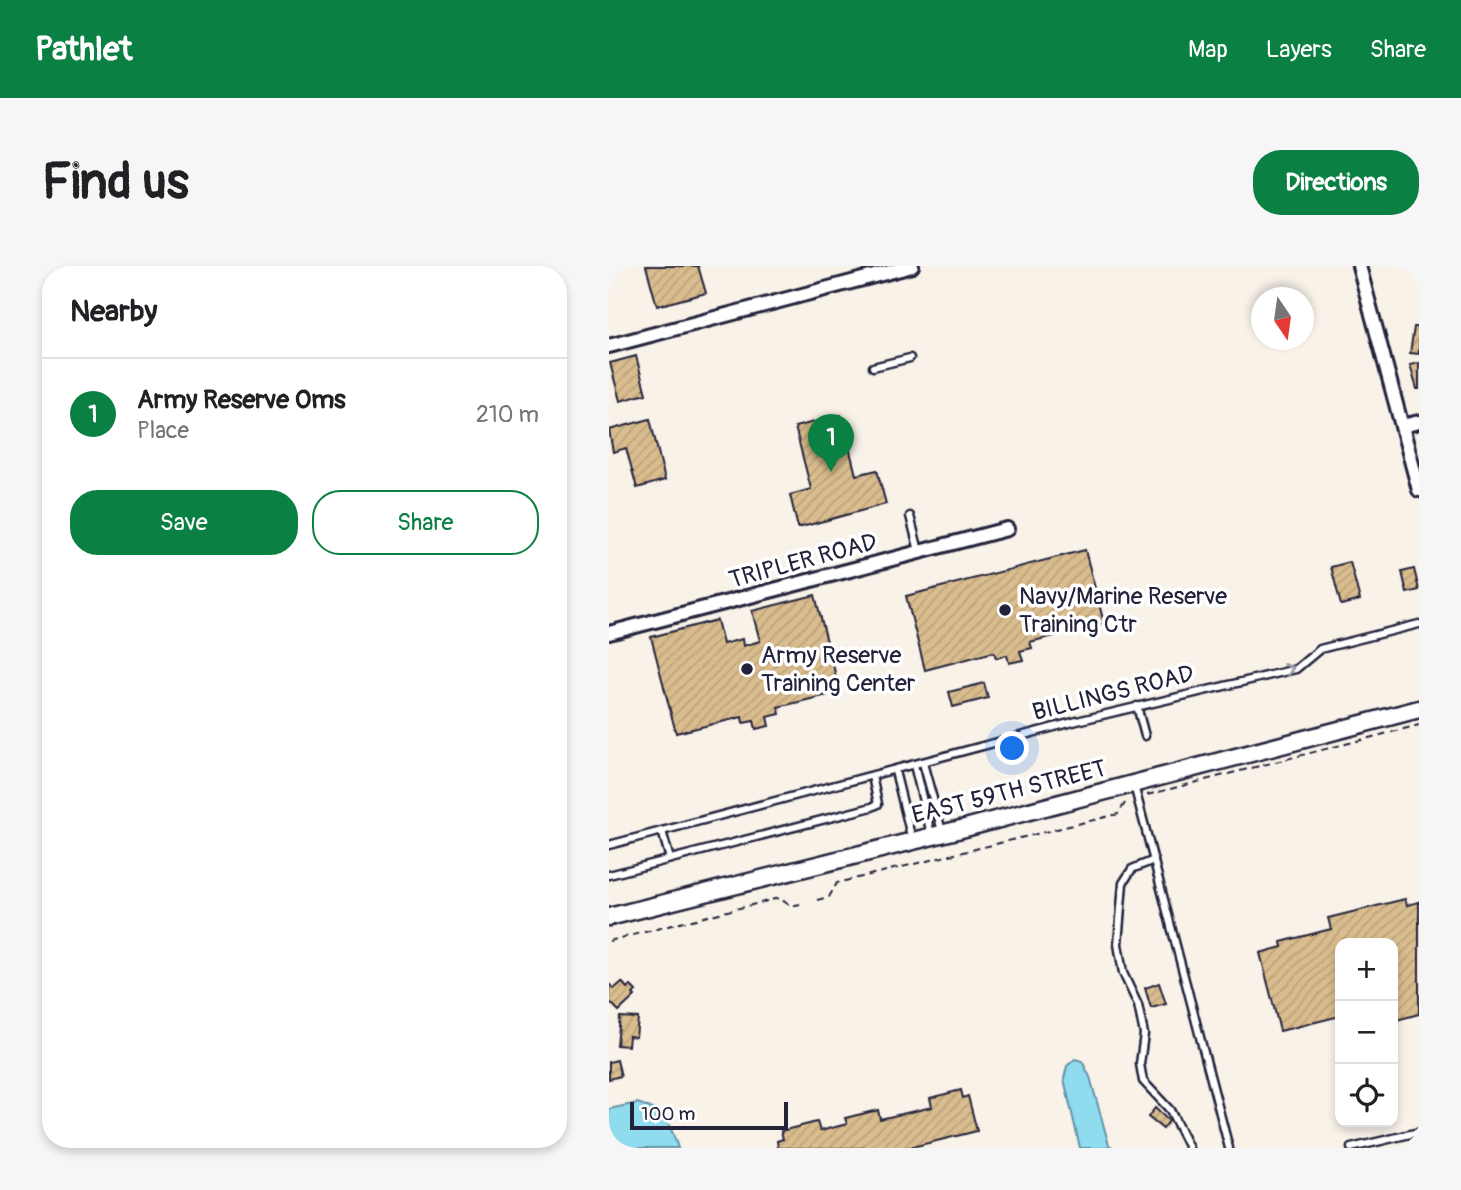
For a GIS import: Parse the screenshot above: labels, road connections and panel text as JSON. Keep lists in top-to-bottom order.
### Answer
{
  "streets": {
    "street": ["TRIPLER ROAD", "EAST 59TH STREET"],
    "lane": ["BILLINGS ROAD"]
  },
  "places": ["Navy/Marine Reserve Training Ctr", "Army Reserve Training Center"],
  "scale_bar": "100 m",
  "north": "bottom",
  "page": {
    "header": "Pathlet",
    "nav": ["Map", "Layers", "Share"],
    "buttons": [
      "Directions",
      ["Save", "Share"]
    ],
    "title": "Find us",
    "heading": "Nearby",
    "list": [
      {
        "mark": "1",
        "name": "Army Reserve Oms",
        "note": "Place",
        "value": "210 m"
      }
    ],
    "pins": "1",
    "map_buttons": ["+", "−"],
    "scale": "100 m"
  }
}
